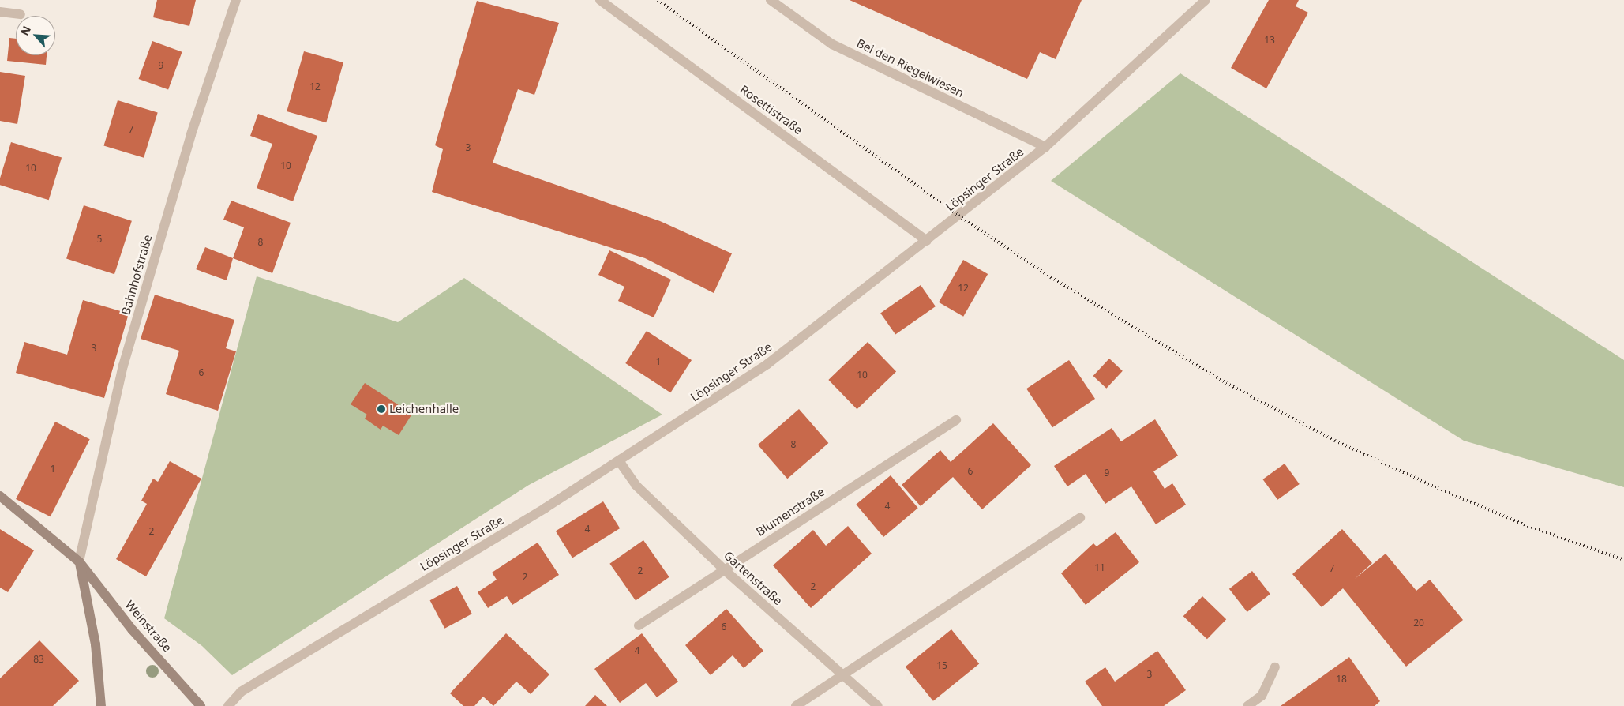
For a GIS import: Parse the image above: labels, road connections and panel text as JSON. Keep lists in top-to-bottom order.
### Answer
{
  "streets": {
    "street": [
      "Bei den Riegelwiesen",
      "Rosettistraße",
      "Löpsinger Straße",
      "Bahnhofstraße",
      "Blumenstraße",
      "Gartenstraße",
      "Weinstraße"
    ]
  },
  "crossings": [
    ["Bei den Riegelwiesen", "Löpsinger Straße"],
    ["Rosettistraße", "Löpsinger Straße"],
    ["Löpsinger Straße", "Gartenstraße"],
    ["Bahnhofstraße", "Weinstraße"],
    ["Blumenstraße", "Gartenstraße"]
  ],
  "places": ["Leichenhalle"],
  "house_numbers": [
    "13",
    "9",
    "12",
    "7",
    "3",
    "10",
    "10",
    "5",
    "8",
    "12",
    "3",
    "1",
    "6",
    "10",
    "8",
    "1",
    "6",
    "9",
    "4",
    "4",
    "2",
    "11",
    "7",
    "2",
    "2",
    "2",
    "20",
    "6",
    "4",
    "83",
    "15",
    "3",
    "18"
  ],
  "north": "top left"
}
